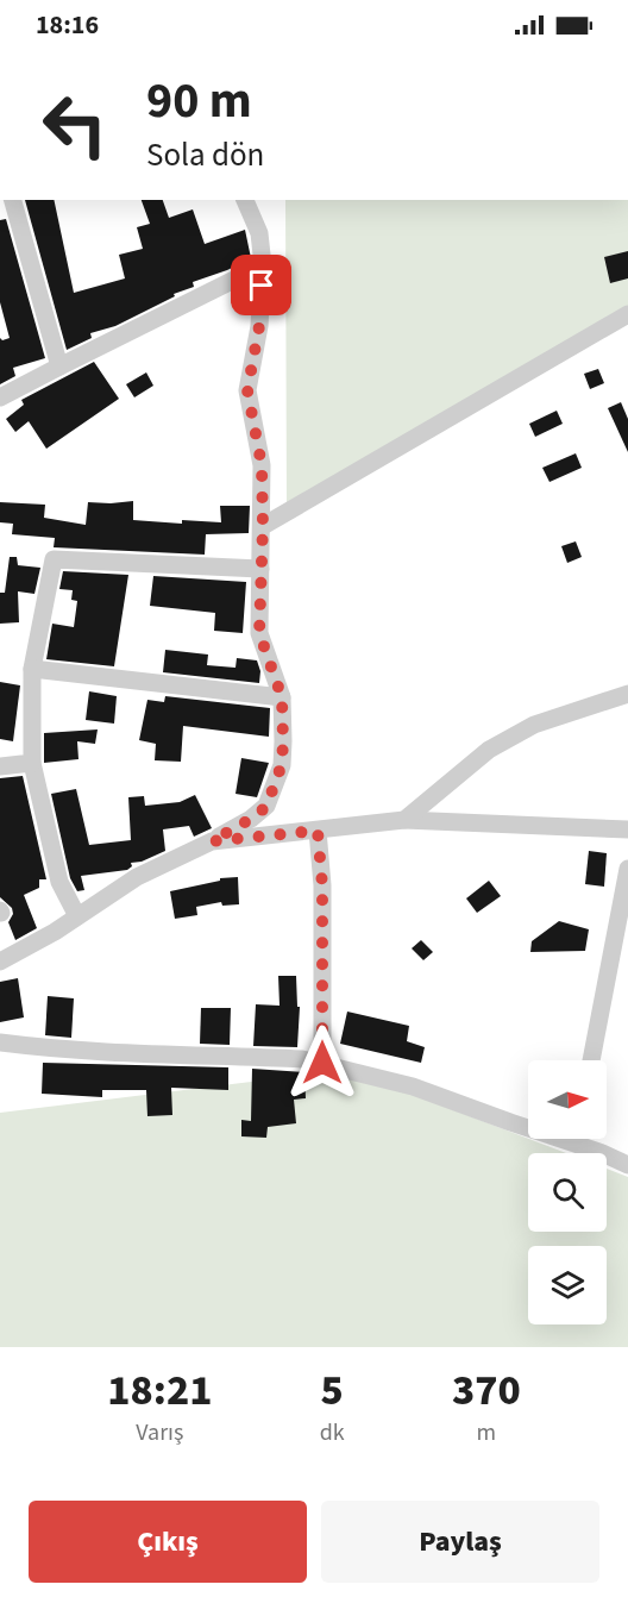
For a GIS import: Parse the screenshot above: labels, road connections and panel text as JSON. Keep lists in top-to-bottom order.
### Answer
{
  "north": "right",
  "page": {
    "status": "18:16",
    "turn": ["90 m", "Sola dön"],
    "eta": [
      "18:21",
      "Varış",
      "5",
      "dk",
      "370",
      "m"
    ],
    "buttons": ["Çıkış", "Paylaş"]
  }
}
